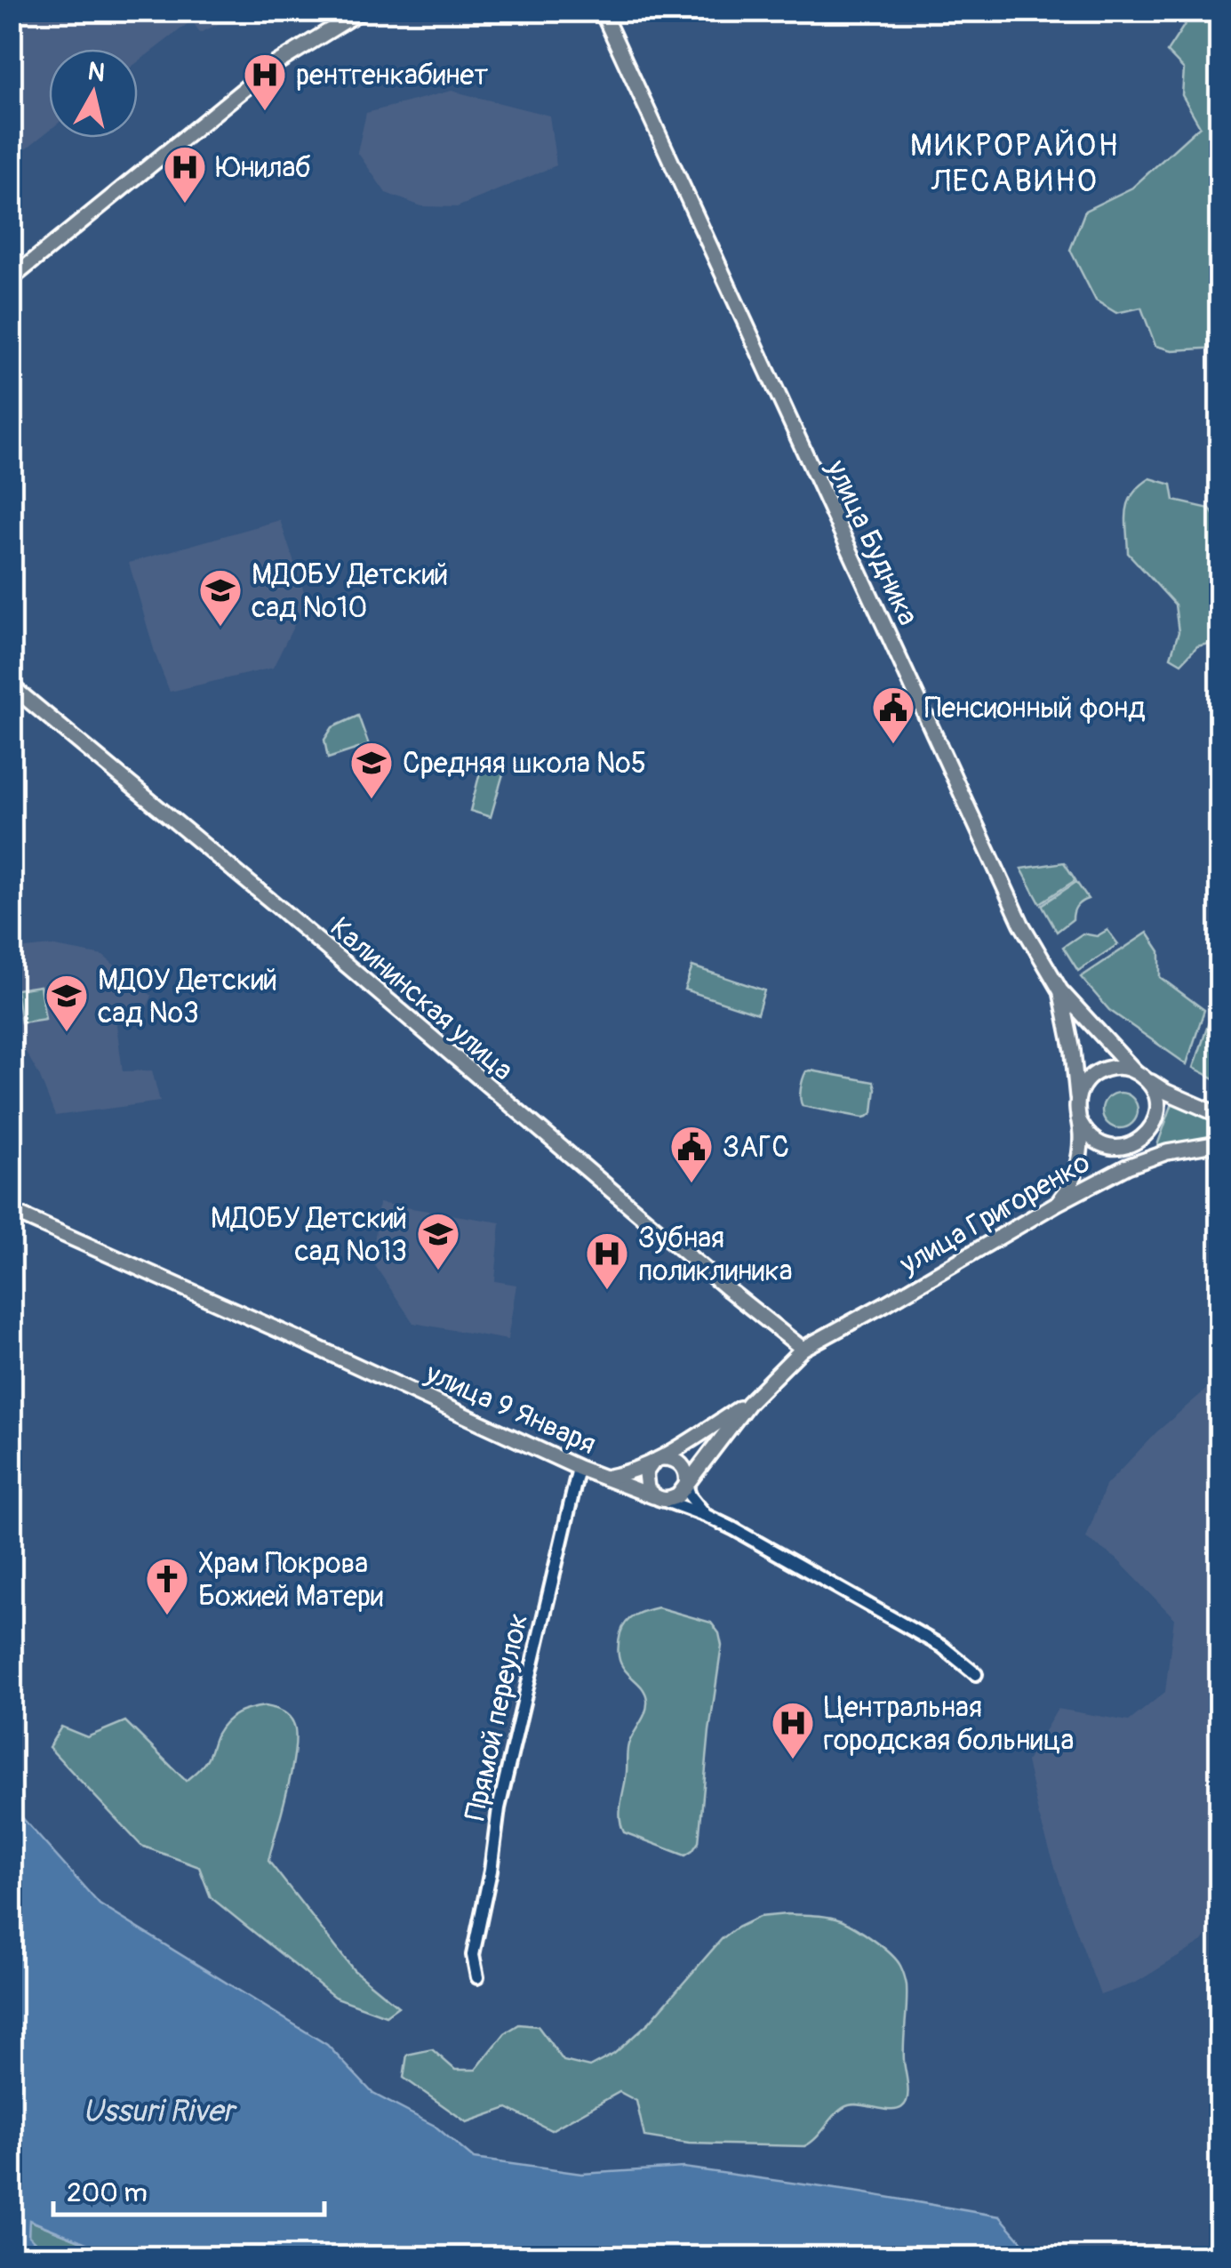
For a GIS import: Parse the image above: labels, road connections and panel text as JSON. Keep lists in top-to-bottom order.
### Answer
{
  "streets": {
    "main road": [
      "улица Будника",
      "Калининская улица",
      "улица Григоренко",
      "улица 9 Января"
    ],
    "street": ["Прямой переулок"]
  },
  "crossings": [
    ["Калининская улица", "улица Григоренко"],
    ["улица 9 Января", "Прямой переулок"]
  ],
  "districts": ["МИКРОРАЙОН ЛЕСАВИНО"],
  "water": ["Ussuri River"],
  "places": {
    "hospital": [
      "рентгенкабинет",
      "Юнилаб",
      "Зубная поликлиника",
      "Центральная городская больница"
    ],
    "school or university": [
      "МДОБУ Детский сад №10",
      "Средняя школа №5",
      "МДОУ Детский сад №3",
      "МДОБУ Детский сад №13"
    ],
    "public building": ["Пенсионный фонд", "ЗАГС"],
    "church": ["Храм Покрова Божией Матери"]
  },
  "scale_bar": "200 m",
  "north": "top"
}
